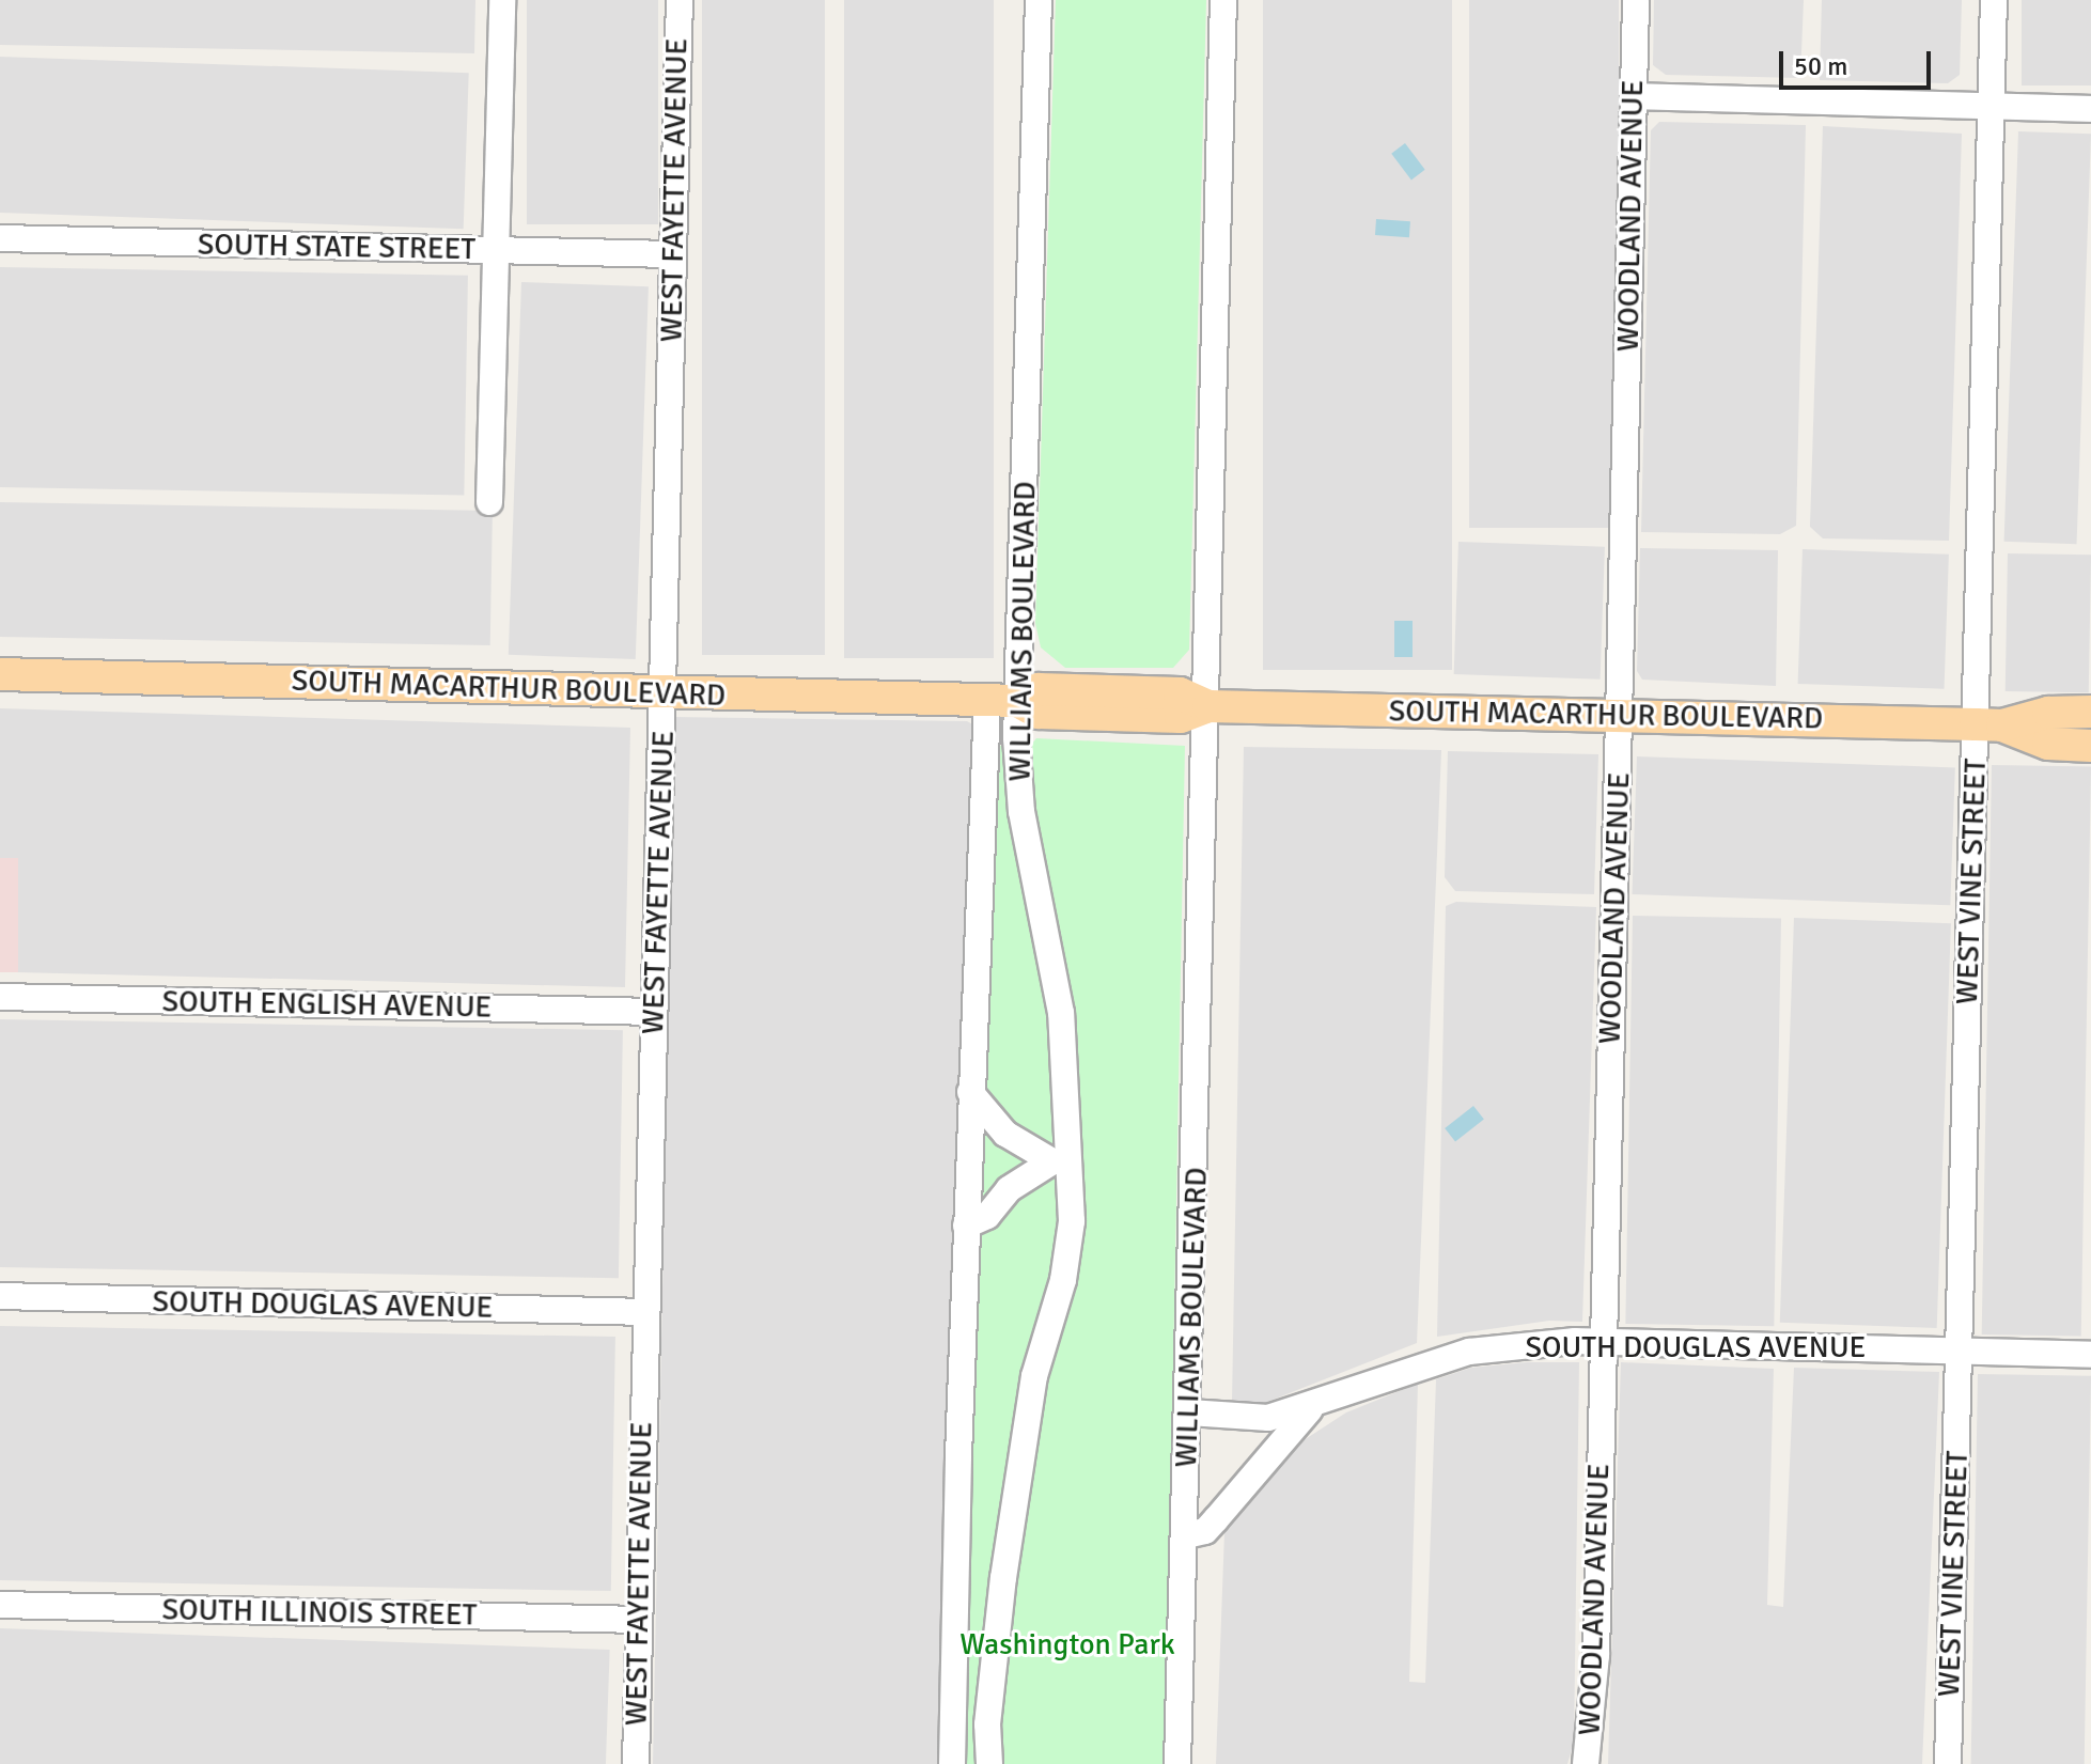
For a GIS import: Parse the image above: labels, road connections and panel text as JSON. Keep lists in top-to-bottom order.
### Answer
{
  "streets": {
    "main road": ["SOUTH MACARTHUR BOULEVARD"],
    "street": [
      "WEST FAYETTE AVENUE",
      "WOODLAND AVENUE",
      "SOUTH STATE STREET",
      "WILLIAMS BOULEVARD",
      "WEST VINE STREET",
      "SOUTH ENGLISH AVENUE",
      "SOUTH DOUGLAS AVENUE",
      "SOUTH ILLINOIS STREET"
    ]
  },
  "crossings": [
    ["WEST FAYETTE AVENUE", "SOUTH STATE STREET"],
    ["WEST FAYETTE AVENUE", "SOUTH MACARTHUR BOULEVARD"],
    ["WEST FAYETTE AVENUE", "SOUTH ENGLISH AVENUE"],
    ["WEST FAYETTE AVENUE", "SOUTH DOUGLAS AVENUE"],
    ["WEST FAYETTE AVENUE", "SOUTH ILLINOIS STREET"],
    ["WOODLAND AVENUE", "SOUTH MACARTHUR BOULEVARD"],
    ["WOODLAND AVENUE", "SOUTH DOUGLAS AVENUE"],
    ["WILLIAMS BOULEVARD", "SOUTH MACARTHUR BOULEVARD"],
    ["WILLIAMS BOULEVARD", "SOUTH DOUGLAS AVENUE"],
    ["SOUTH MACARTHUR BOULEVARD", "WEST VINE STREET"],
    ["WEST VINE STREET", "SOUTH DOUGLAS AVENUE"]
  ],
  "parks": ["Washington Park"],
  "scale_bar": "50 m"
}
